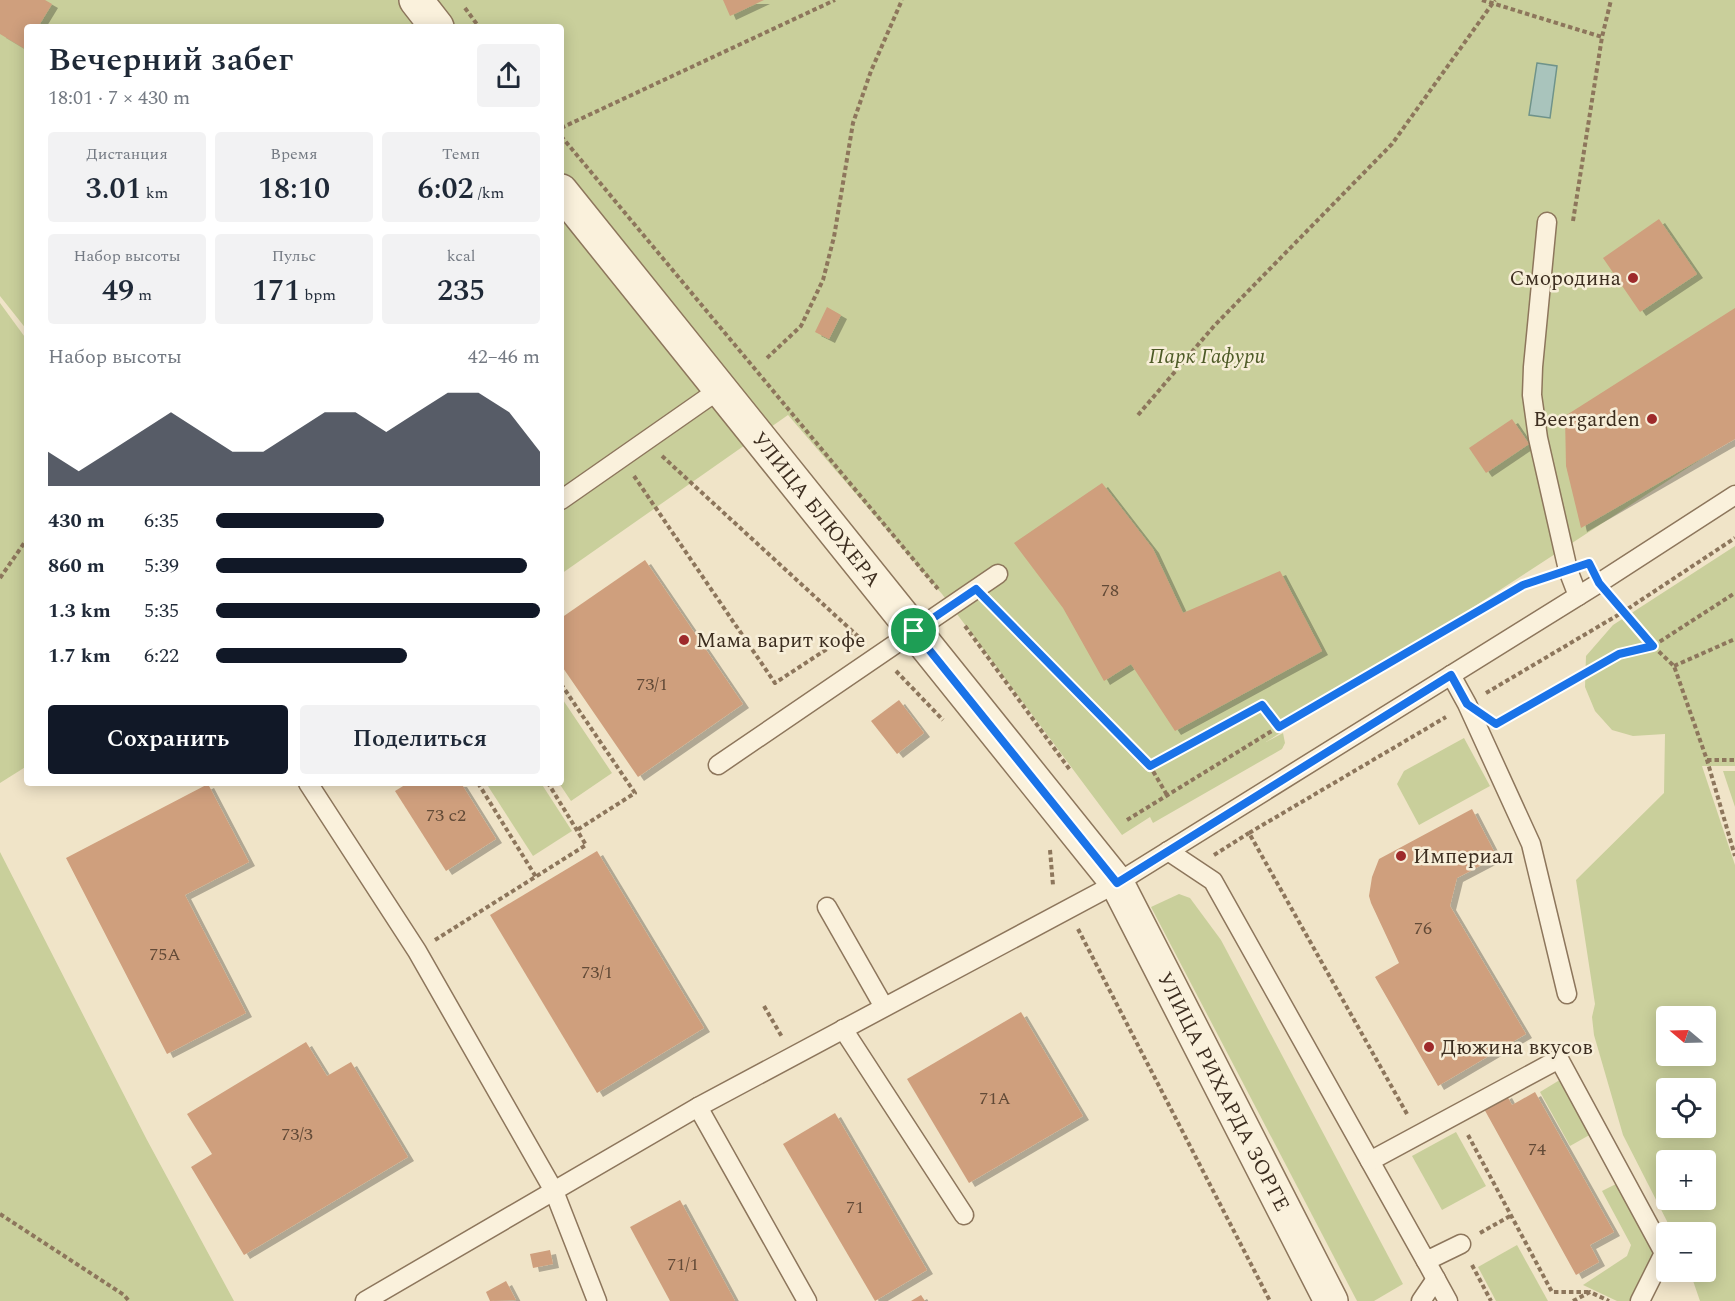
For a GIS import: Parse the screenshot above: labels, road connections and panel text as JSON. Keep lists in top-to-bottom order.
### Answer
{
  "streets": {
    "street": ["УЛИЦА БЛЮХЕРА", "УЛИЦА РИХАРДА ЗОРГЕ"]
  },
  "crossings": [
    ["УЛИЦА БЛЮХЕРА", "УЛИЦА РИХАРДА ЗОРГЕ"]
  ],
  "parks": ["Парк Гафури"],
  "places": [
    "Смородина",
    "Beergarden",
    "Мама варит кофе",
    "Империал",
    "Дюжина вкусов"
  ],
  "house_numbers": [
    "78",
    "73/1",
    "73 с2",
    "76",
    "75А",
    "73/1",
    "71А",
    "73/3",
    "74",
    "71",
    "71/1"
  ],
  "north": "left",
  "page": {
    "heading": ["Вечерний забег", "18:01 · 7 × 430 m"],
    "stats": [
      ["Дистанция", "3.01 km"],
      ["Время", "18:10"],
      ["Темп", "6:02 /km"],
      ["Набор высоты", "49 m"],
      ["Пульс", "171 bpm"],
      ["kcal", "235"]
    ],
    "chart": ["Набор высоты", "42–46 m"],
    "list": [
      {
        "name": "430 m",
        "note": "6:35"
      },
      {
        "name": "860 m",
        "note": "5:39"
      },
      {
        "name": "1.3 km",
        "note": "5:35"
      },
      {
        "name": "1.7 km",
        "note": "6:22"
      }
    ],
    "buttons": ["Сохранить", "Поделиться"],
    "map_buttons": ["+", "−"]
  }
}
